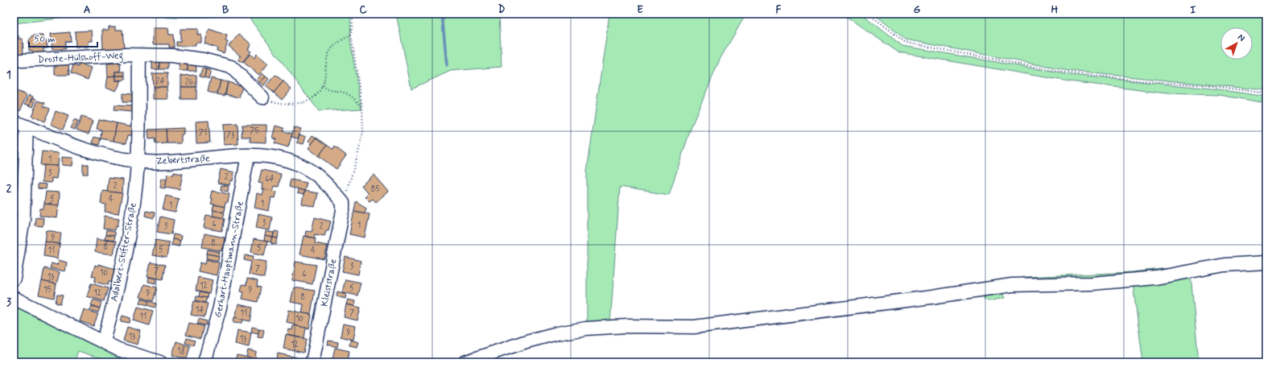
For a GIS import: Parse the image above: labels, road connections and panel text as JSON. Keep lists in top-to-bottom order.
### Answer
{
  "streets": {
    "street": [
      "Droste-Hülshoff-Weg",
      "Zebertstraße",
      "Adalbert-Stifter-Straße",
      "Gerhart-Hauptmann-Straße",
      "Kleiststraße"
    ]
  },
  "crossings": [
    ["Zebertstraße", "Adalbert-Stifter-Straße"],
    ["Zebertstraße", "Gerhart-Hauptmann-Straße"],
    ["Zebertstraße", "Kleiststraße"]
  ],
  "house_numbers": [
    "24",
    "26",
    "75",
    "71",
    "73",
    "1",
    "3",
    "2",
    "64",
    "2",
    "85",
    "5",
    "4",
    "1",
    "1",
    "3",
    "6",
    "1",
    "3",
    "2",
    "9",
    "8",
    "8",
    "5",
    "5",
    "11",
    "4",
    "3",
    "7",
    "7",
    "10",
    "6",
    "13",
    "12",
    "5",
    "15",
    "9",
    "12",
    "9",
    "8",
    "14",
    "11",
    "7",
    "11",
    "10",
    "9",
    "13",
    "13",
    "12",
    "18"
  ],
  "scale_bar": "50 m",
  "north": "top right",
  "grid": {
    "columns": [
      "A",
      "B",
      "C",
      "D",
      "E",
      "F",
      "G",
      "H",
      "I"
    ],
    "rows": ["1", "2", "3"]
  }
}
